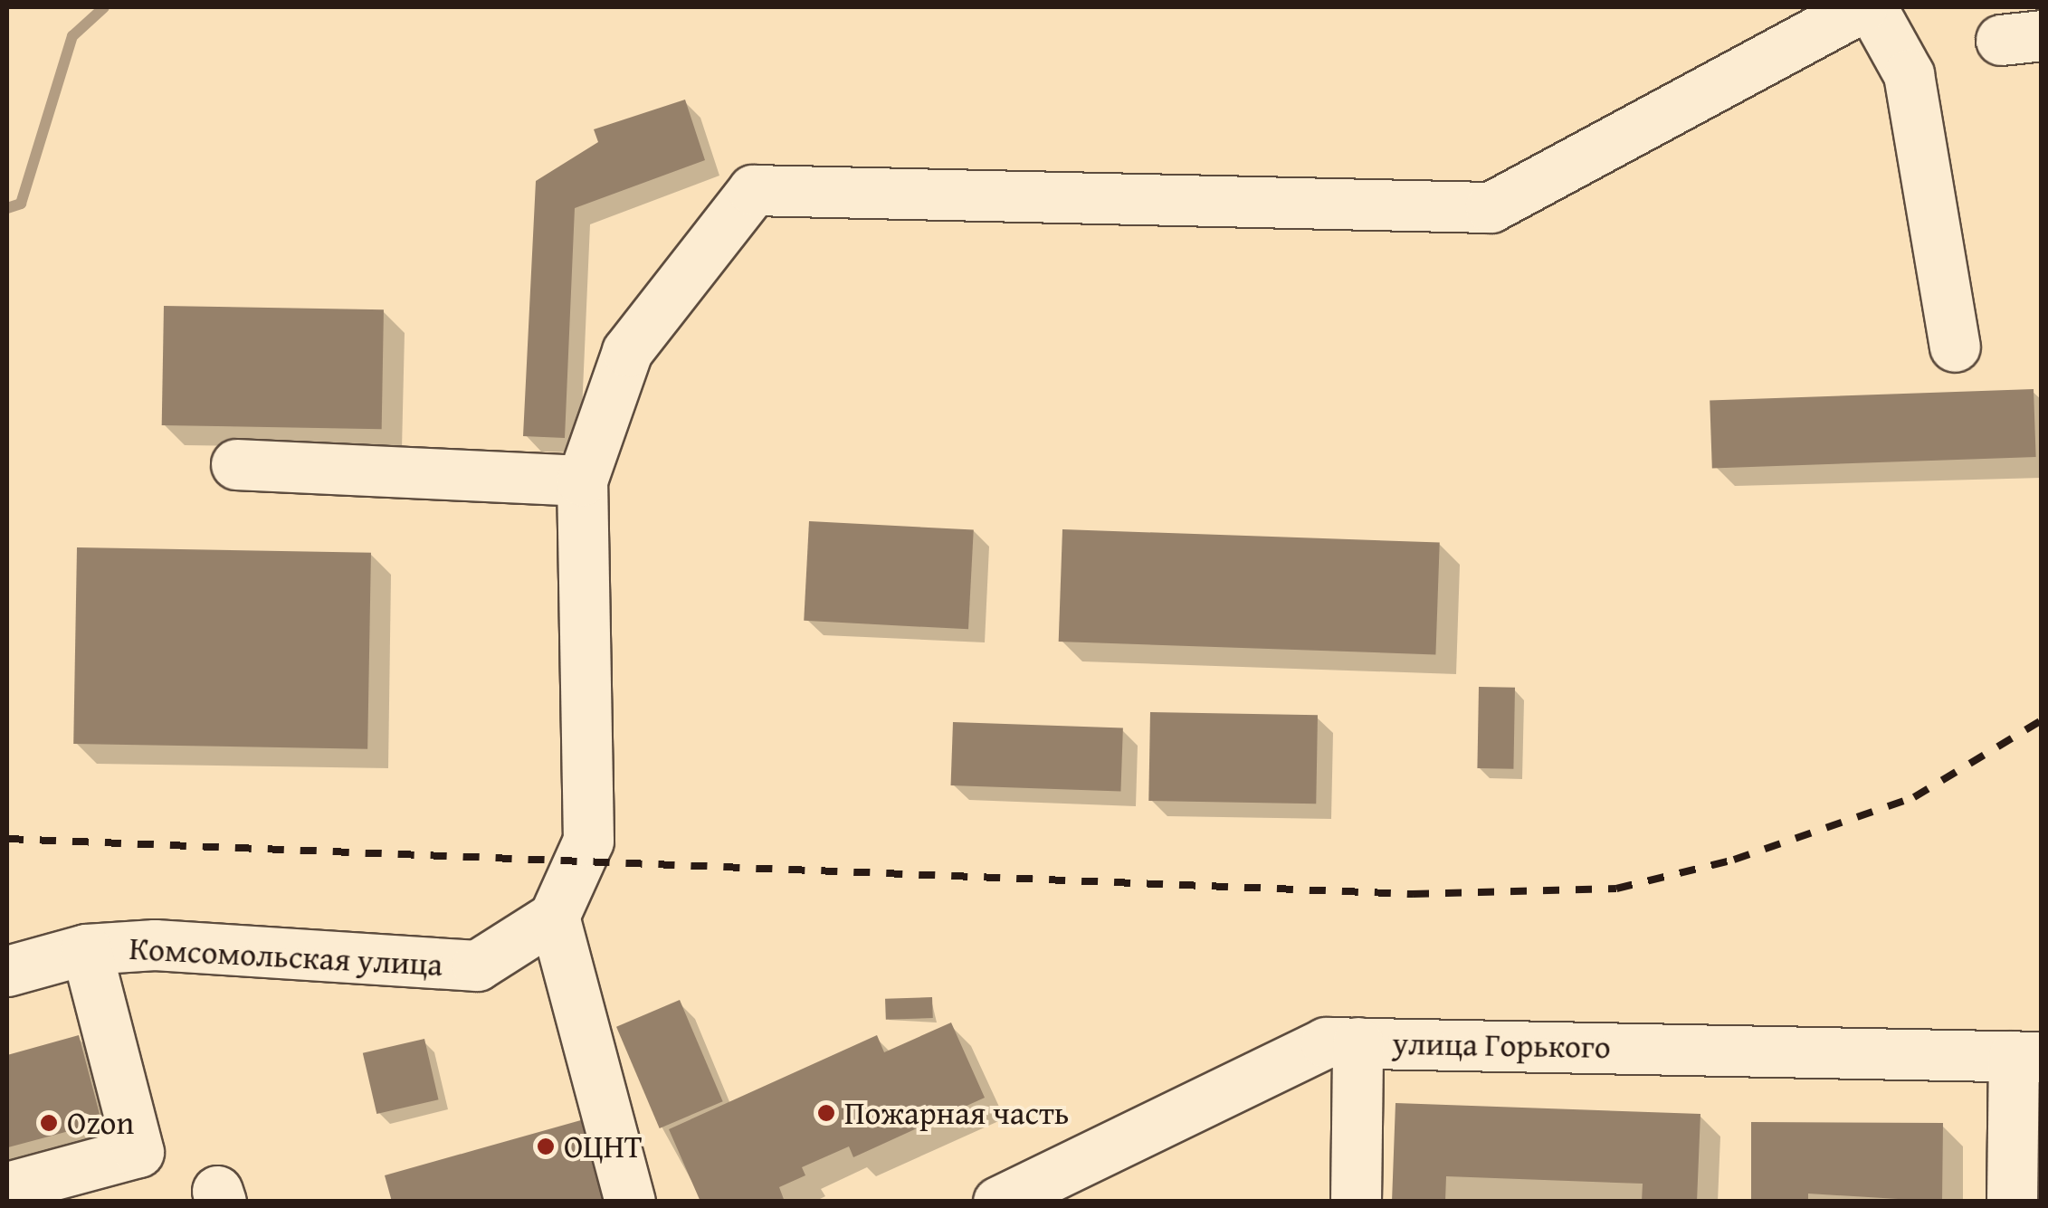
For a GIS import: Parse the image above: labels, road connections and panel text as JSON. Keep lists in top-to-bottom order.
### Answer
{
  "streets": {
    "street": ["Комсомольская улица", "улица Горького"]
  },
  "places": ["Пожарная часть", "Ozon", "ОЦНТ"]
}
